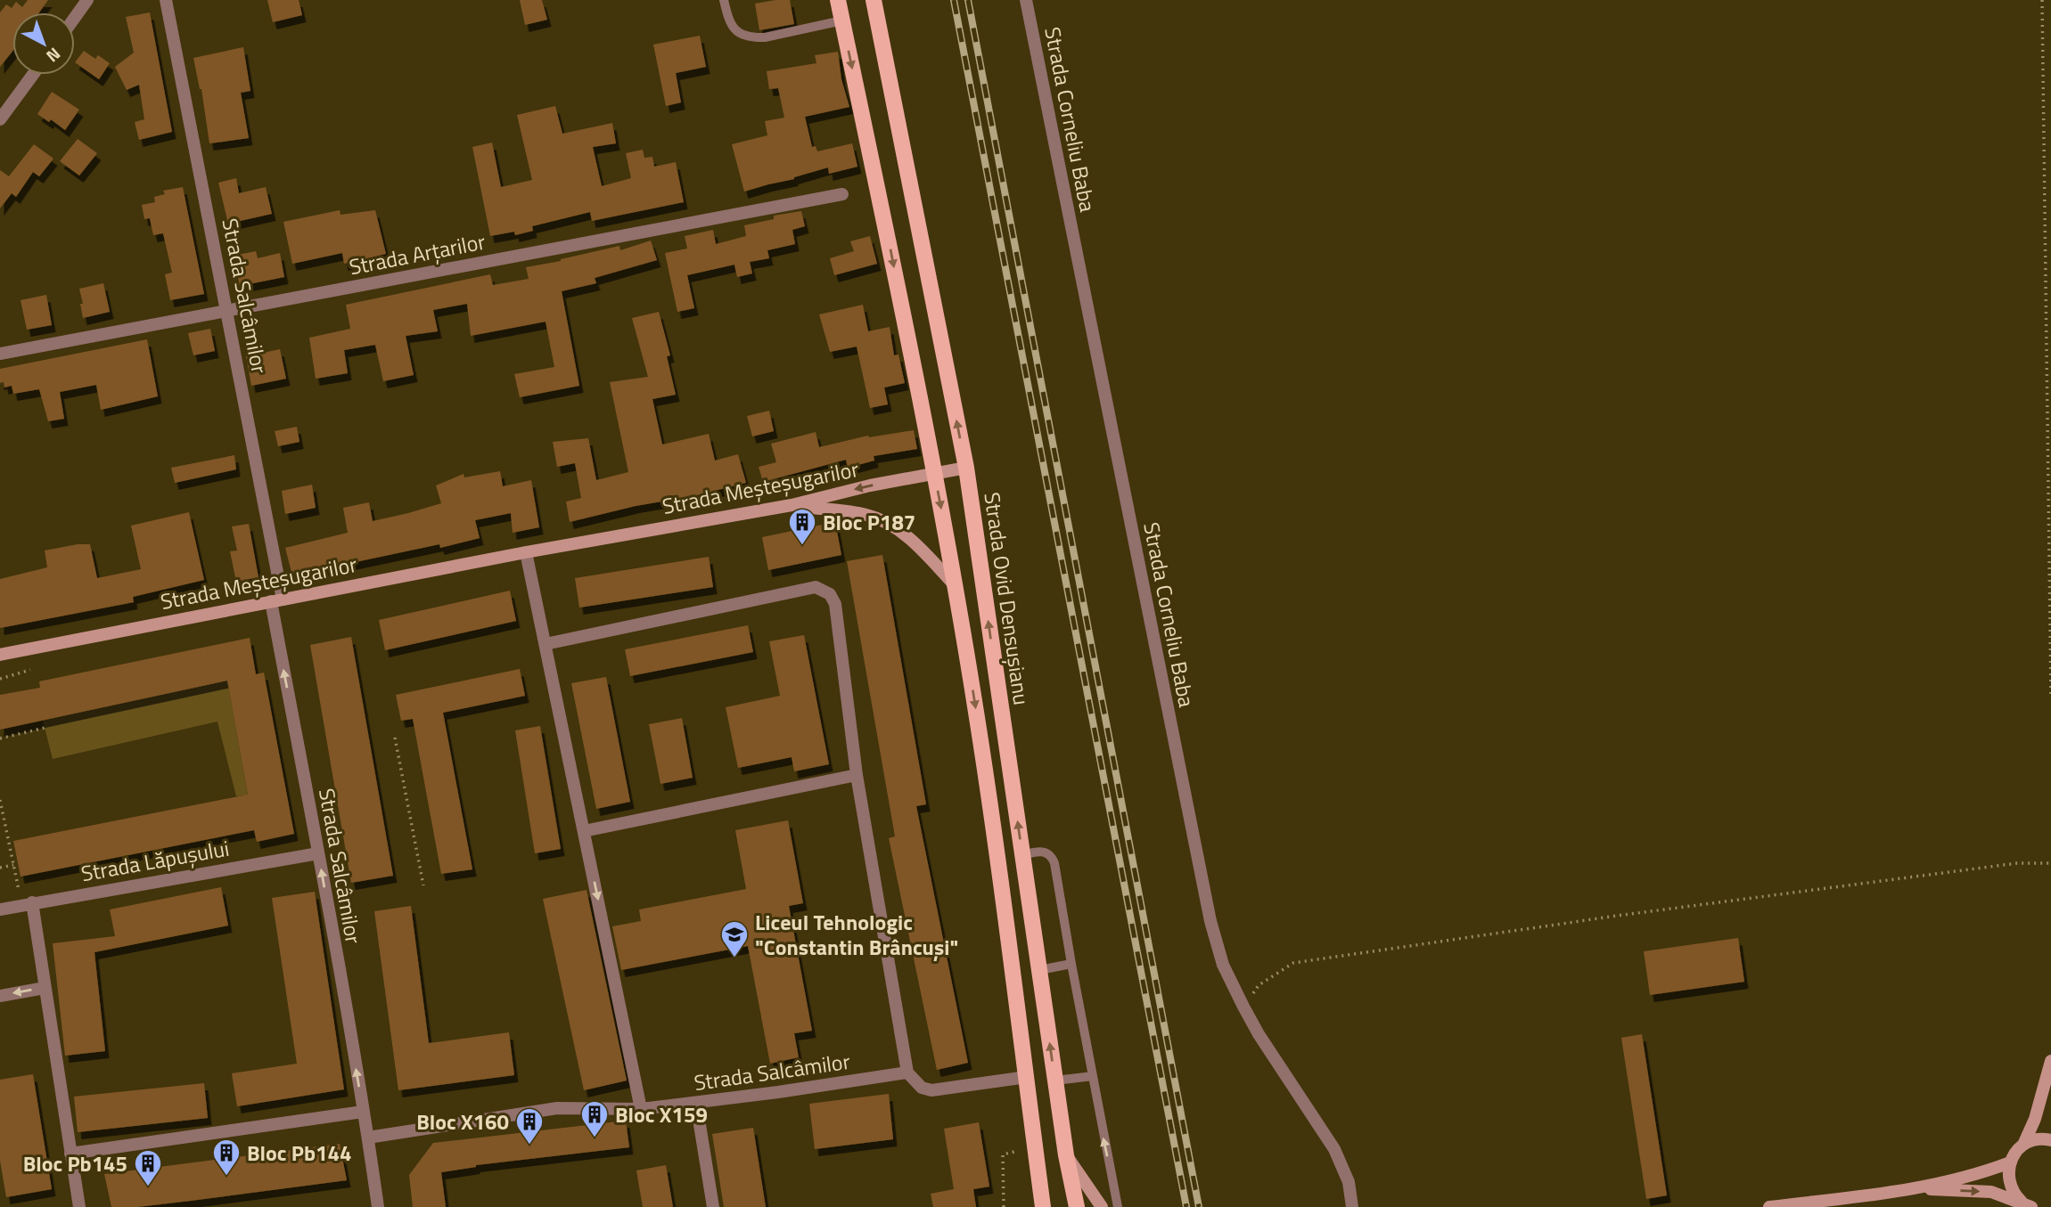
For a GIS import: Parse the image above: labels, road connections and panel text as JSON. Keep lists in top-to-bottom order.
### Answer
{
  "streets": {
    "main road": ["Strada Meșteșugarilor", "Strada Ovid Densușianu"],
    "street": [
      "Strada Corneliu Baba",
      "Strada Arțarilor",
      "Strada Salcâmilor",
      "Strada Lăpușului"
    ]
  },
  "crossings": [
    ["Strada Arțarilor", "Strada Salcâmilor"],
    ["Strada Salcâmilor", "Strada Meșteșugarilor"],
    ["Strada Salcâmilor", "Strada Lăpușului"],
    ["Strada Meșteșugarilor", "Strada Ovid Densușianu"]
  ],
  "places": {
    "building": [
      "Bloc P187",
      "Bloc X159",
      "Bloc X160",
      "Bloc Pb144",
      "Bloc Pb145"
    ],
    "school or university": ["Liceul Tehnologic \"Constantin Brâncuși\""]
  },
  "north": "bottom right"
}
